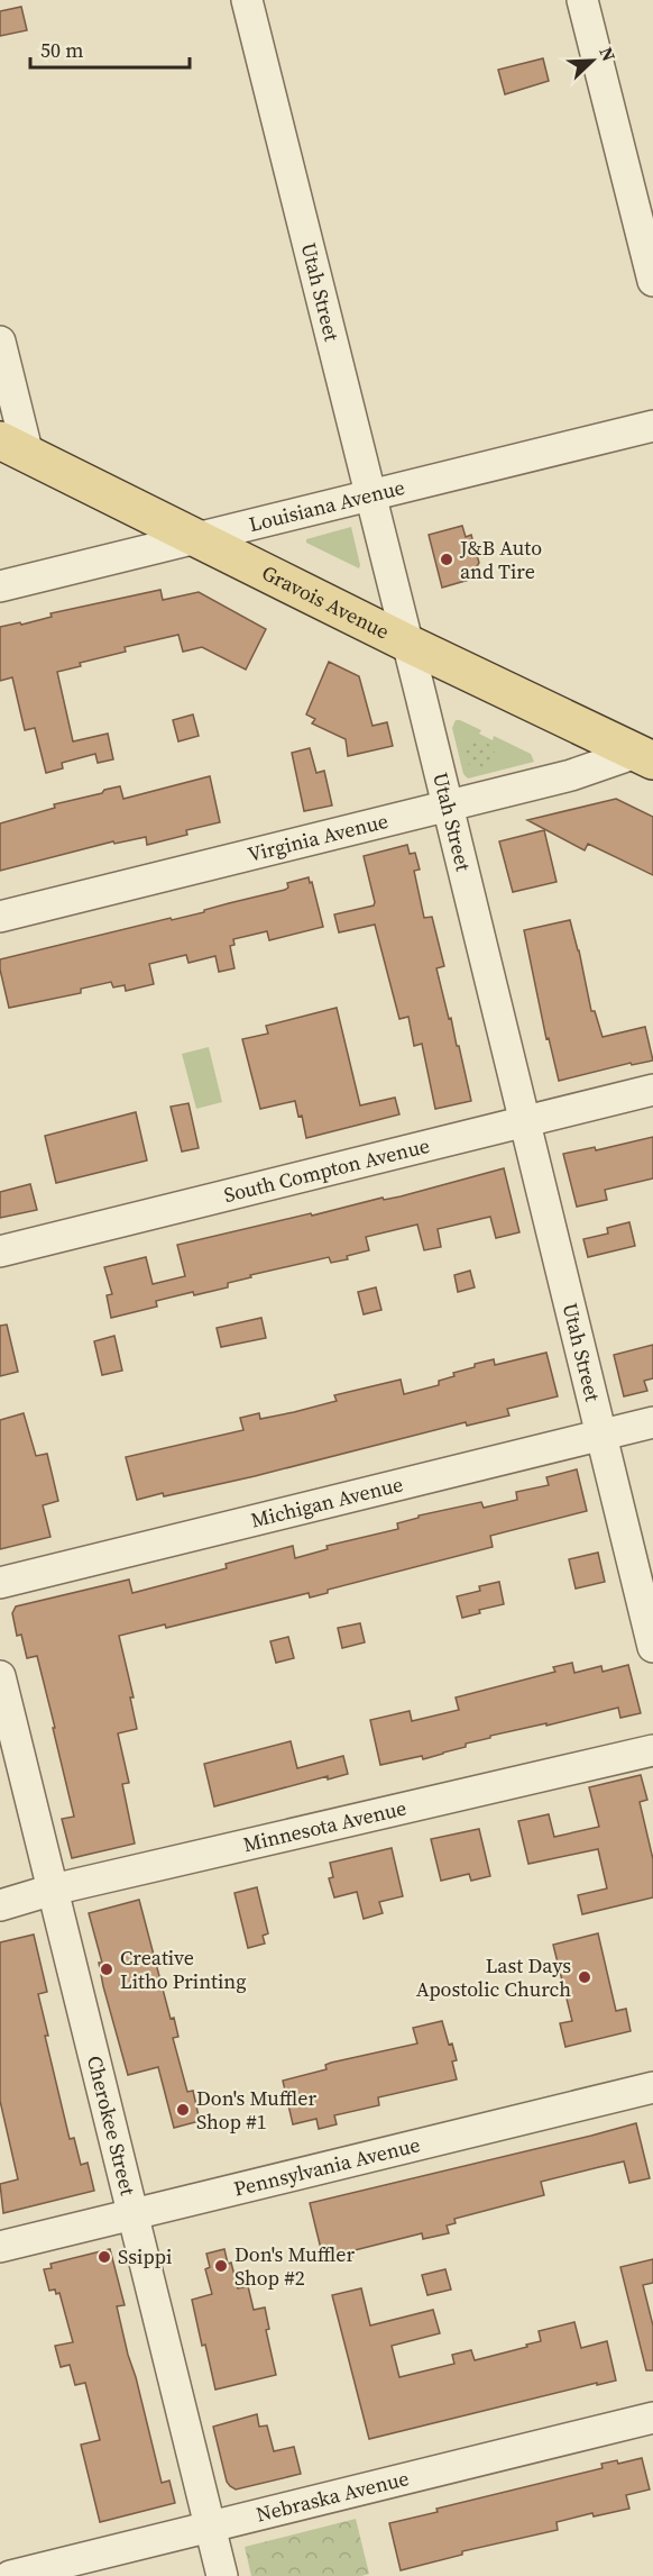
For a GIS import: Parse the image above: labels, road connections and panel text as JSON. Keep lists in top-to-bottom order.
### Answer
{
  "streets": {
    "main road": ["Gravois Avenue"],
    "street": [
      "Utah Street",
      "Louisiana Avenue",
      "Virginia Avenue",
      "South Compton Avenue",
      "Michigan Avenue",
      "Minnesota Avenue",
      "Cherokee Street",
      "Pennsylvania Avenue",
      "Nebraska Avenue"
    ]
  },
  "crossings": [
    ["Utah Street", "Louisiana Avenue"],
    ["Utah Street", "Gravois Avenue"],
    ["Utah Street", "Virginia Avenue"],
    ["Utah Street", "South Compton Avenue"],
    ["Utah Street", "Michigan Avenue"],
    ["Louisiana Avenue", "Gravois Avenue"],
    ["Gravois Avenue", "Virginia Avenue"],
    ["Minnesota Avenue", "Cherokee Street"],
    ["Cherokee Street", "Pennsylvania Avenue"],
    ["Cherokee Street", "Nebraska Avenue"]
  ],
  "places": [
    "J&B Auto and Tire",
    "Creative Litho Printing",
    "Last Days Apostolic Church",
    "Don's Muffler Shop #1",
    "Ssippi",
    "Don's Muffler Shop #2"
  ],
  "scale_bar": "50 m",
  "north": "top right"
}
